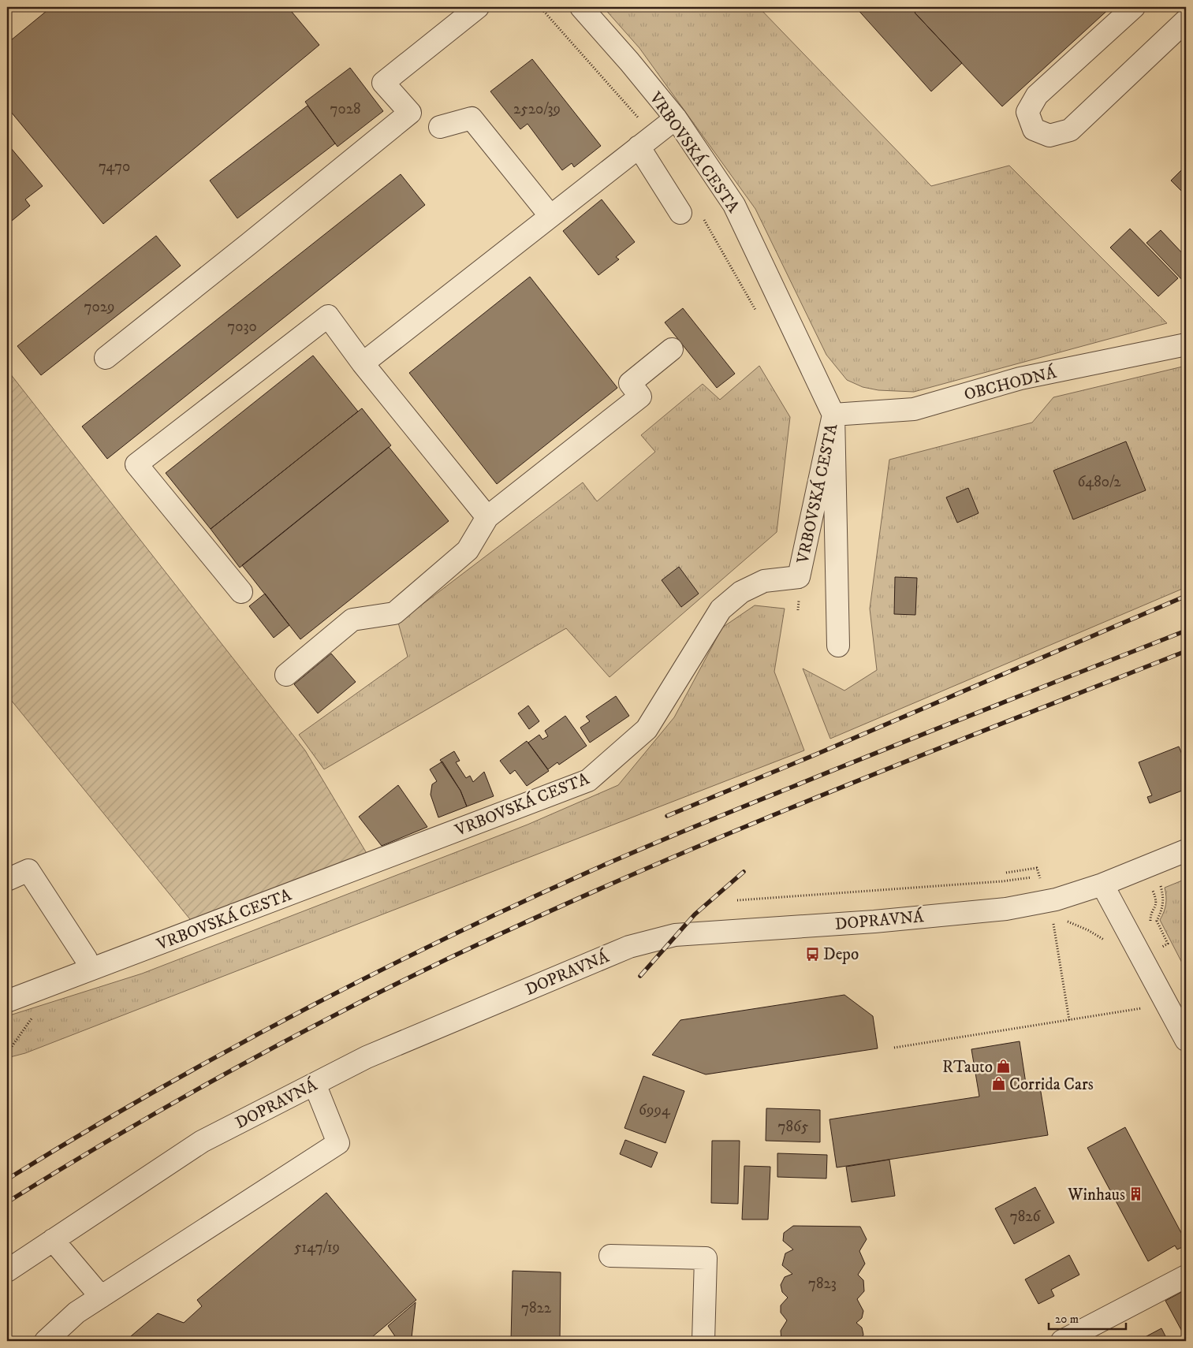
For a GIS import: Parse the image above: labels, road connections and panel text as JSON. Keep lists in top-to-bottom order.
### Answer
{
  "streets": {
    "street": ["VRBOVSKÁ CESTA", "OBCHODNÁ", "DOPRAVNÁ"]
  },
  "crossings": [
    ["VRBOVSKÁ CESTA", "OBCHODNÁ"]
  ],
  "places": {
    "bus stop": ["Depo"],
    "shop": ["RTauto", "Corrida Cars"],
    "building": ["Winhaus"]
  },
  "house_numbers": [
    "7028",
    "2520/39",
    "7470",
    "7029",
    "7030",
    "6480/2",
    "6994",
    "7865",
    "7826",
    "5147/19",
    "7823",
    "7822"
  ],
  "scale_bar": "20 m"
}
